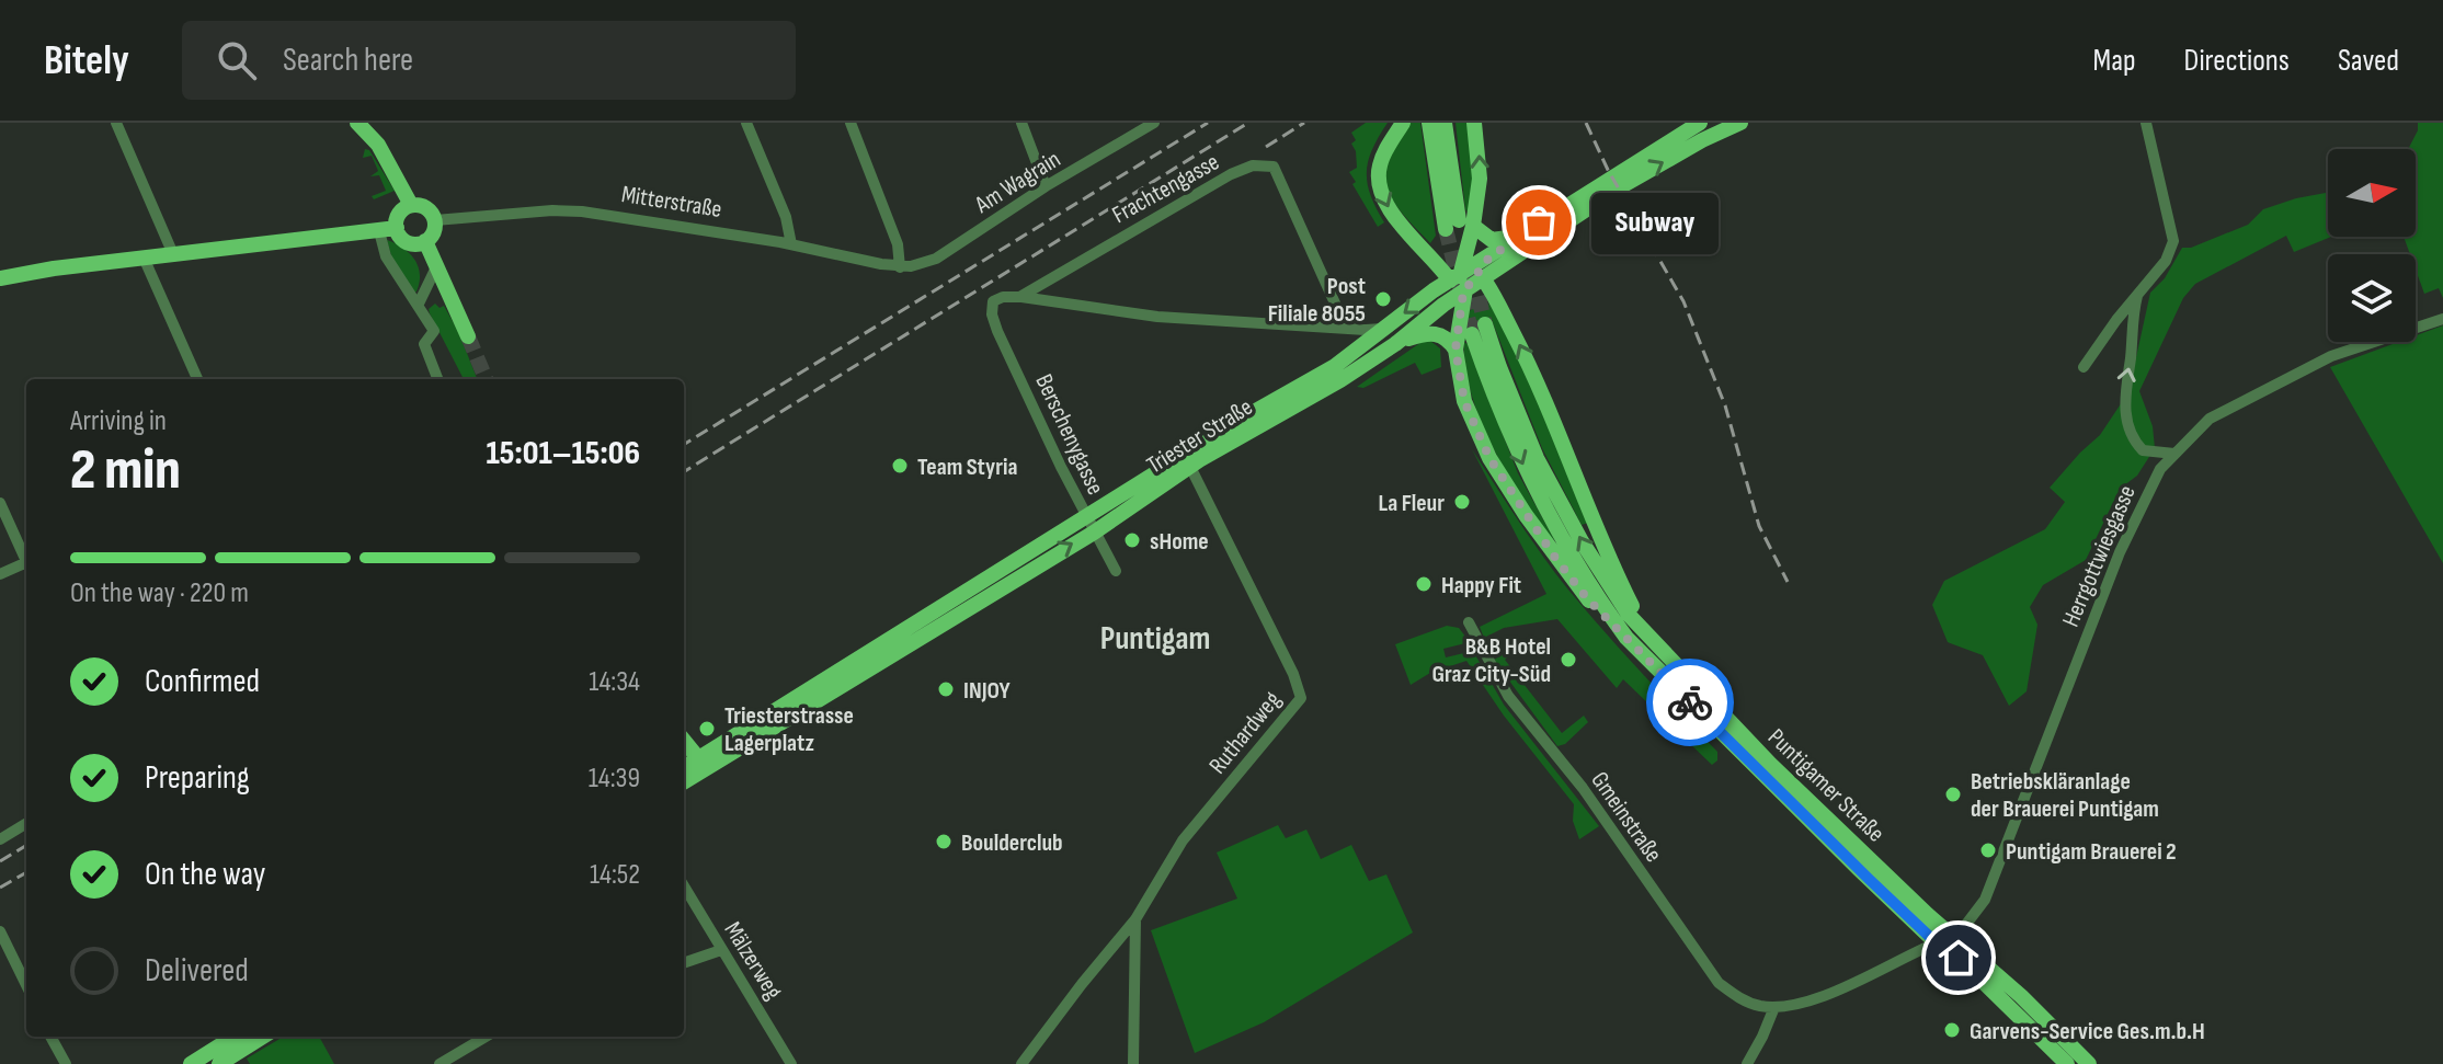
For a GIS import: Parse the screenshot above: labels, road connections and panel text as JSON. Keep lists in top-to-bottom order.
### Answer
{
  "streets": {
    "main road": ["Triester Straße", "Puntigamer Straße"],
    "street": [
      "Am Wagrain",
      "Frachtengasse",
      "Mitterstraße",
      "Berschenygasse",
      "Herrgottwiesgasse",
      "Ruthardweg",
      "Gmeinstraße",
      "Mälzerweg"
    ]
  },
  "crossings": [
    ["Am Wagrain", "Mitterstraße"],
    ["Frachtengasse", "Berschenygasse"],
    ["Berschenygasse", "Triester Straße"],
    ["Triester Straße", "Ruthardweg"],
    ["Herrgottwiesgasse", "Puntigamer Straße"],
    ["Puntigamer Straße", "Gmeinstraße"]
  ],
  "districts": ["Puntigam"],
  "places": [
    "Subway",
    "Post Filiale 8055",
    "Team Styria",
    "La Fleur",
    "sHome",
    "Happy Fit",
    "B&B Hotel Graz City-Süd",
    "INJOY",
    "Triesterstrasse Lagerplatz",
    "Betriebskläranlage der Brauerei Puntigam",
    "Boulderclub",
    "Puntigam Brauerei 2",
    "Garvens-Service Ges.m.b.H"
  ],
  "north": "right",
  "page": {
    "header": "Bitely",
    "search": "Search here",
    "nav": ["Map", "Directions", "Saved"],
    "bubble": "Subway",
    "heading": ["2 min", "Arriving in", "15:01–15:06"],
    "bar": "On the way · 220 m",
    "list": [
      ["Confirmed", "14:34"],
      ["Preparing", "14:39"],
      ["On the way", "14:52"],
      "Delivered"
    ]
  }
}
